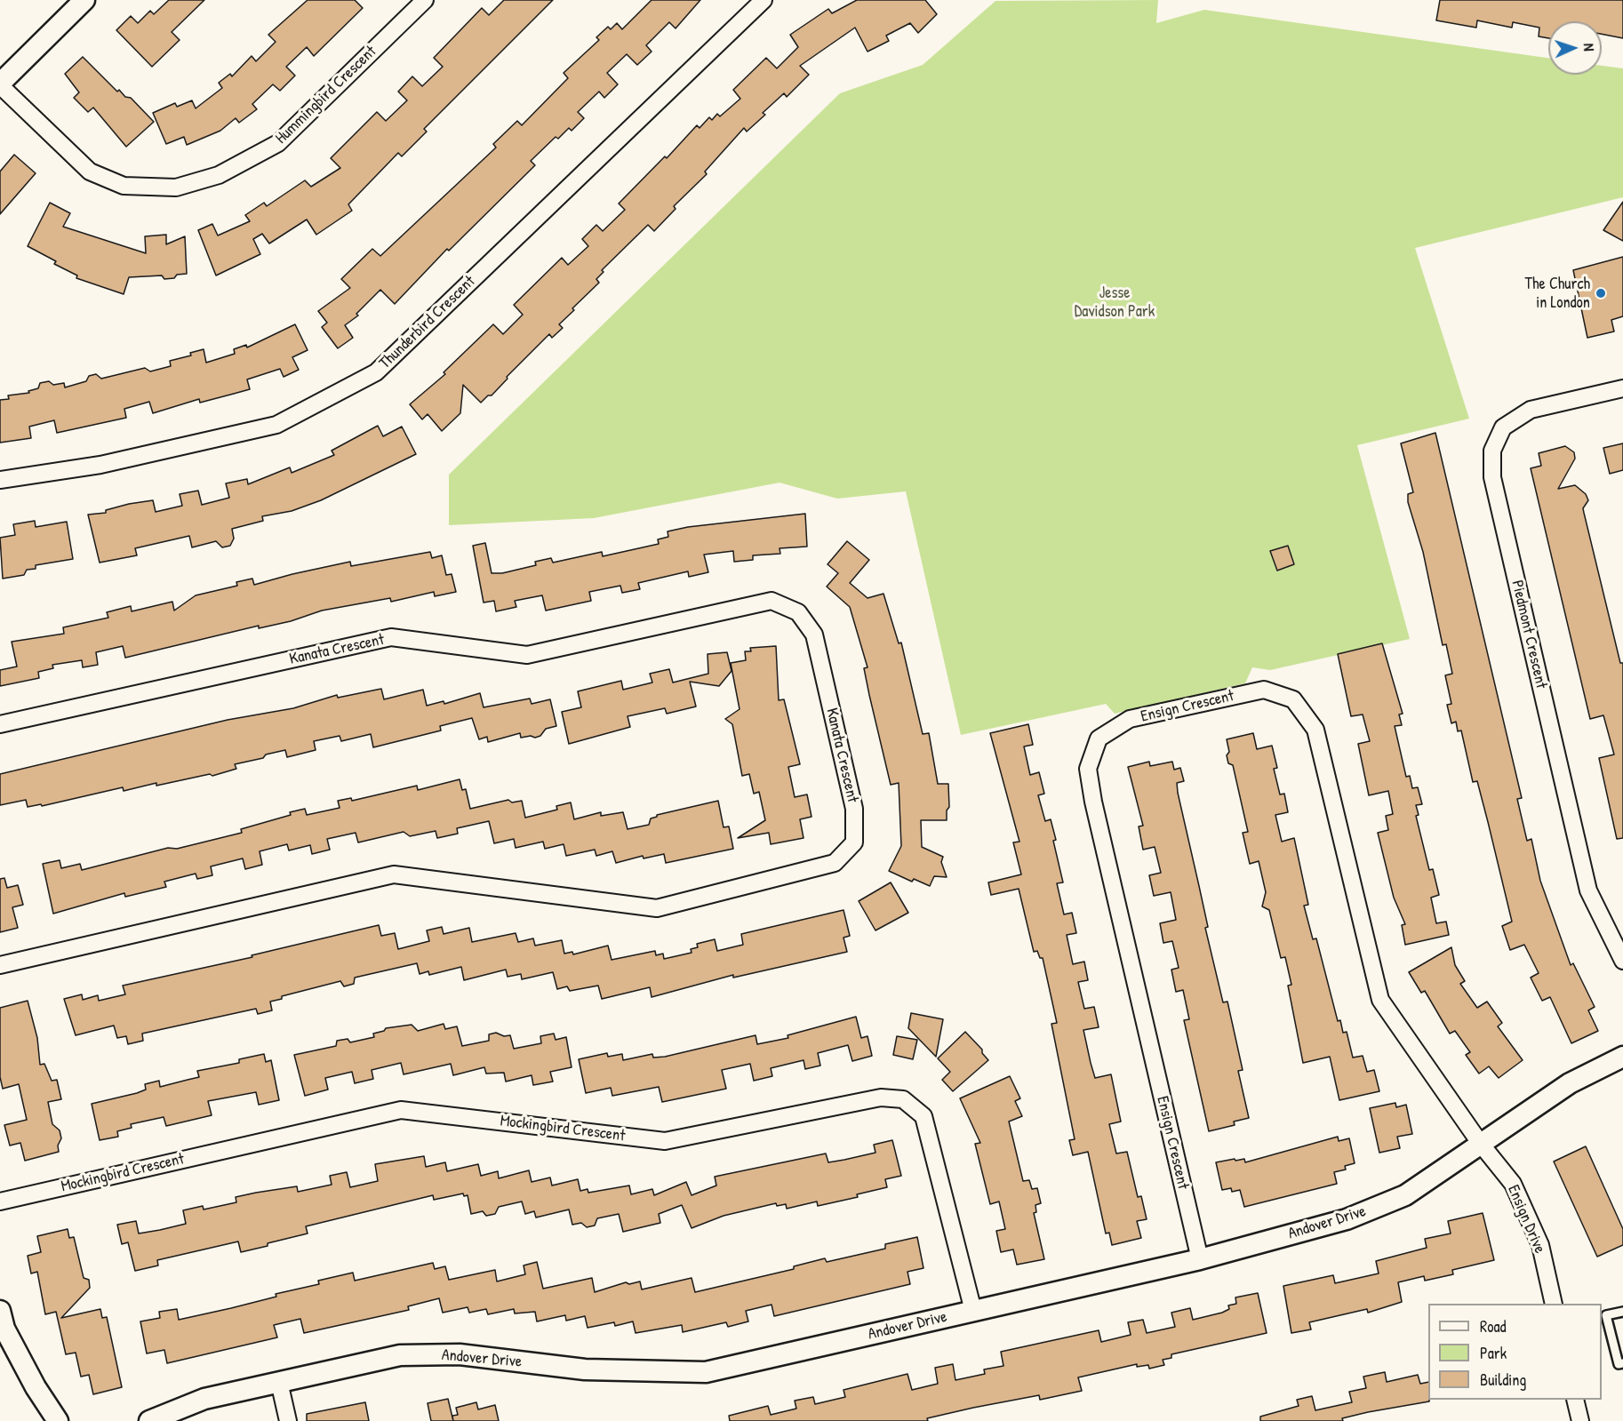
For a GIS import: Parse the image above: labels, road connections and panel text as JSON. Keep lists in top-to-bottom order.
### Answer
{
  "streets": {
    "street": [
      "Hummingbird Crescent",
      "Thunderbird Crescent",
      "Piedmont Crescent",
      "Kanata Crescent",
      "Ensign Crescent",
      "Mockingbird Crescent",
      "Ensign Drive",
      "Andover Drive"
    ]
  },
  "crossings": [
    ["Ensign Crescent", "Ensign Drive"],
    ["Ensign Crescent", "Andover Drive"],
    ["Mockingbird Crescent", "Andover Drive"],
    ["Ensign Drive", "Andover Drive"]
  ],
  "parks": ["Jesse Davidson Park"],
  "places": ["The Church in London"],
  "legend": ["Road", "Park", "Building"],
  "north": "right"
}
